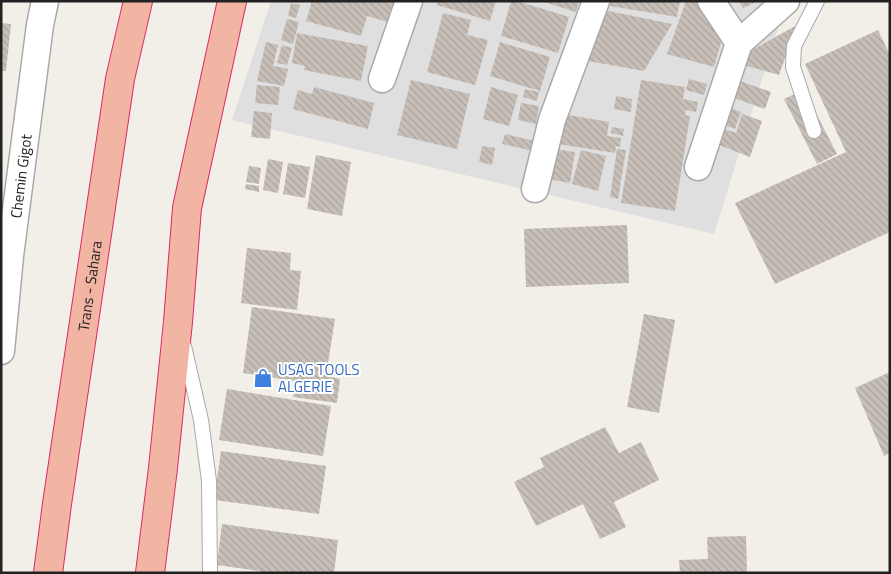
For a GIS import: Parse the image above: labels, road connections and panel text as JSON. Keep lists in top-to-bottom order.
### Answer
{
  "streets": {
    "highway": ["Trans - Sahara"],
    "street": ["Chemin Gigot"]
  },
  "places": {
    "shop": ["USAG TOOLS ALGERIE"]
  }
}
